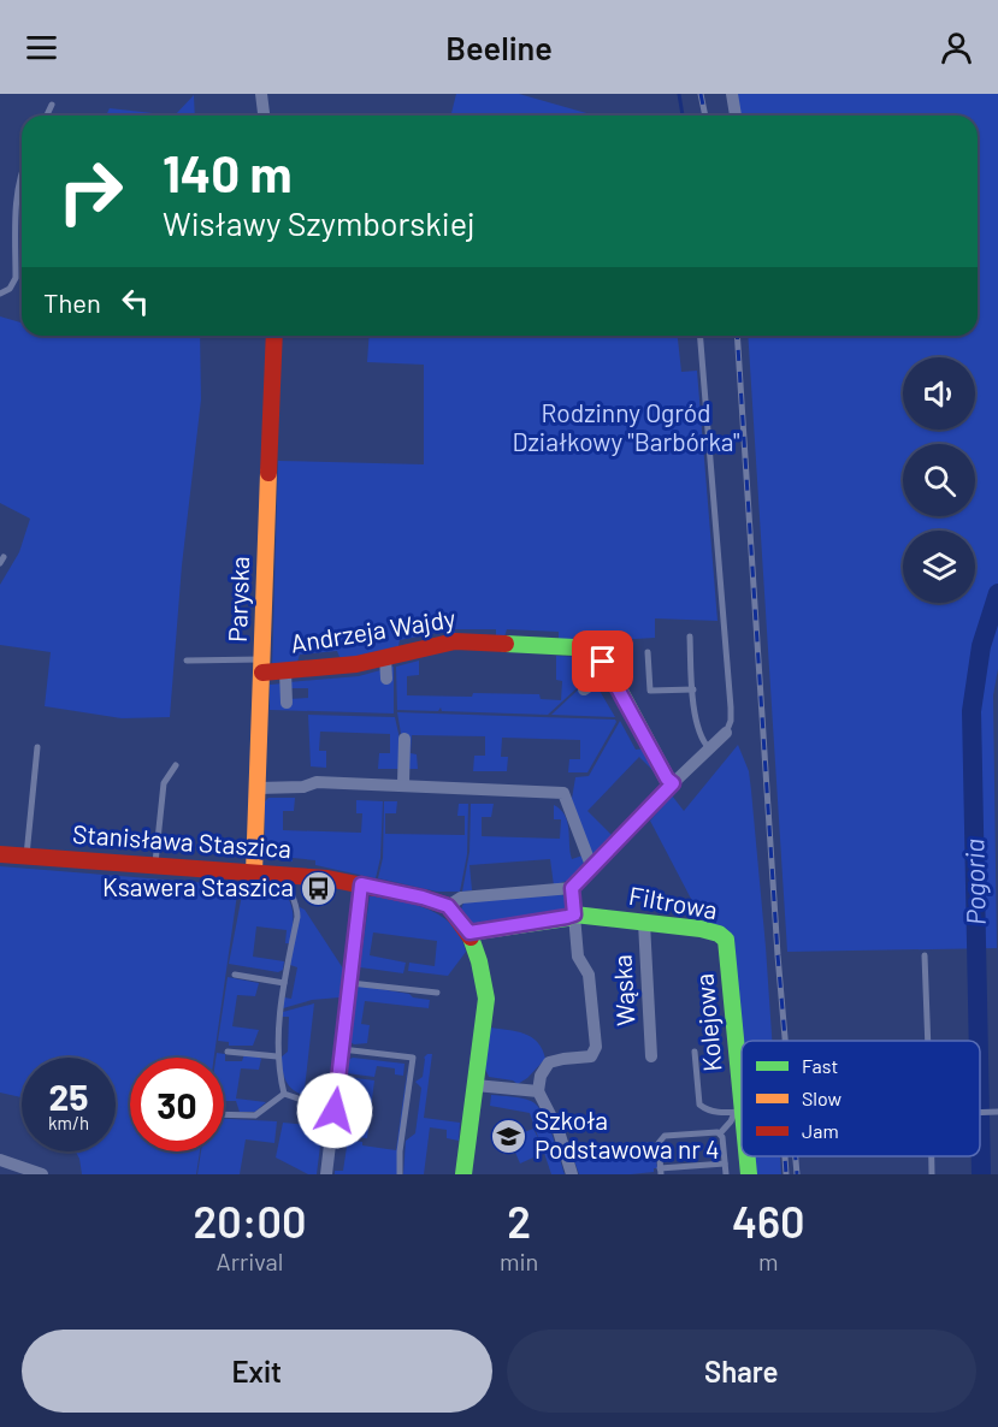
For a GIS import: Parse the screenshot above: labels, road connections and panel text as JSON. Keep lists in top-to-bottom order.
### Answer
{
  "streets": {
    "street": [
      "Paryska",
      "Andrzeja Wajdy",
      "Stanisława Staszica",
      "Filtrowa",
      "Wąska",
      "Kolejowa"
    ]
  },
  "crossings": [
    ["Paryska", "Andrzeja Wajdy"],
    ["Paryska", "Stanisława Staszica"],
    ["Filtrowa", "Wąska"],
    ["Filtrowa", "Kolejowa"]
  ],
  "water": ["Pogoria"],
  "parks": ["Rodzinny Ogród Działkowy \"Barbórka\""],
  "places": {
    "bus stop": ["Ksawera Staszica"],
    "school or university": ["Szkoła Podstawowa nr 4"]
  },
  "legend": ["Fast", "Slow", "Jam"],
  "page": {
    "header": "Beeline",
    "turn": ["140 m", "Wisławy Szymborskiej"],
    "then": "Then",
    "speed": "25 km/h",
    "limit": "30",
    "eta": [
      "20:00",
      "Arrival",
      "2",
      "min",
      "460",
      "m"
    ],
    "buttons": ["Exit", "Share"]
  }
}
